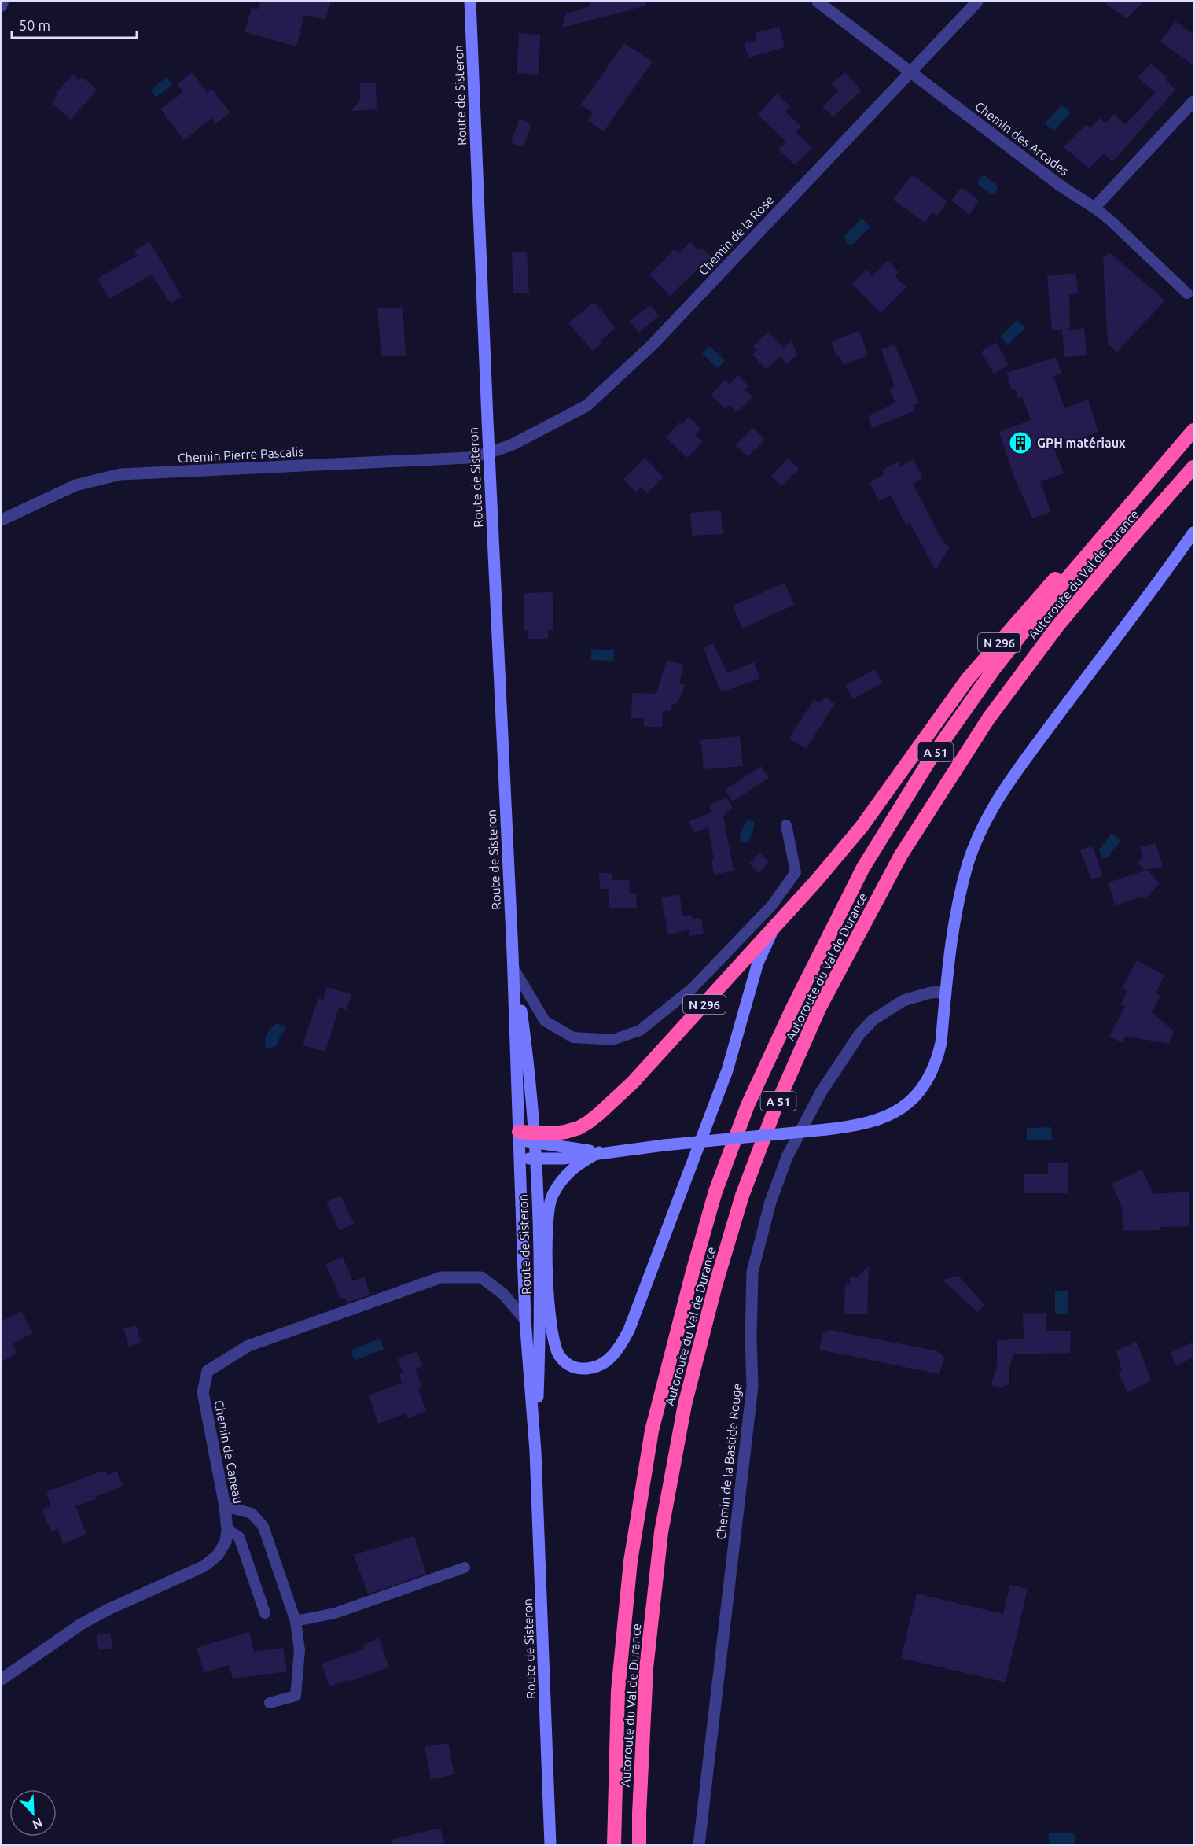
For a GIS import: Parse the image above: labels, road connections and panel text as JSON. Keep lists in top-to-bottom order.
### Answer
{
  "streets": {
    "highway": ["Autoroute du Val de Durance", "N 296", "A 51"],
    "main road": ["Route de Sisteron"],
    "street": [
      "Chemin des Arcades",
      "Chemin de la Rose",
      "Chemin Pierre Pascalis",
      "Chemin de Capeau",
      "Chemin de la Bastide Rouge"
    ]
  },
  "crossings": [
    ["Route de Sisteron", "Chemin de la Rose"],
    ["Route de Sisteron", "Chemin Pierre Pascalis"],
    ["Route de Sisteron", "N 296"],
    ["Route de Sisteron", "Chemin de Capeau"],
    ["Chemin des Arcades", "Chemin de la Rose"],
    ["Chemin de la Rose", "Chemin Pierre Pascalis"],
    ["Autoroute du Val de Durance", "N 296"]
  ],
  "places": {
    "building": ["GPH matériaux"]
  },
  "scale_bar": "50 m",
  "north": "bottom right"
}
